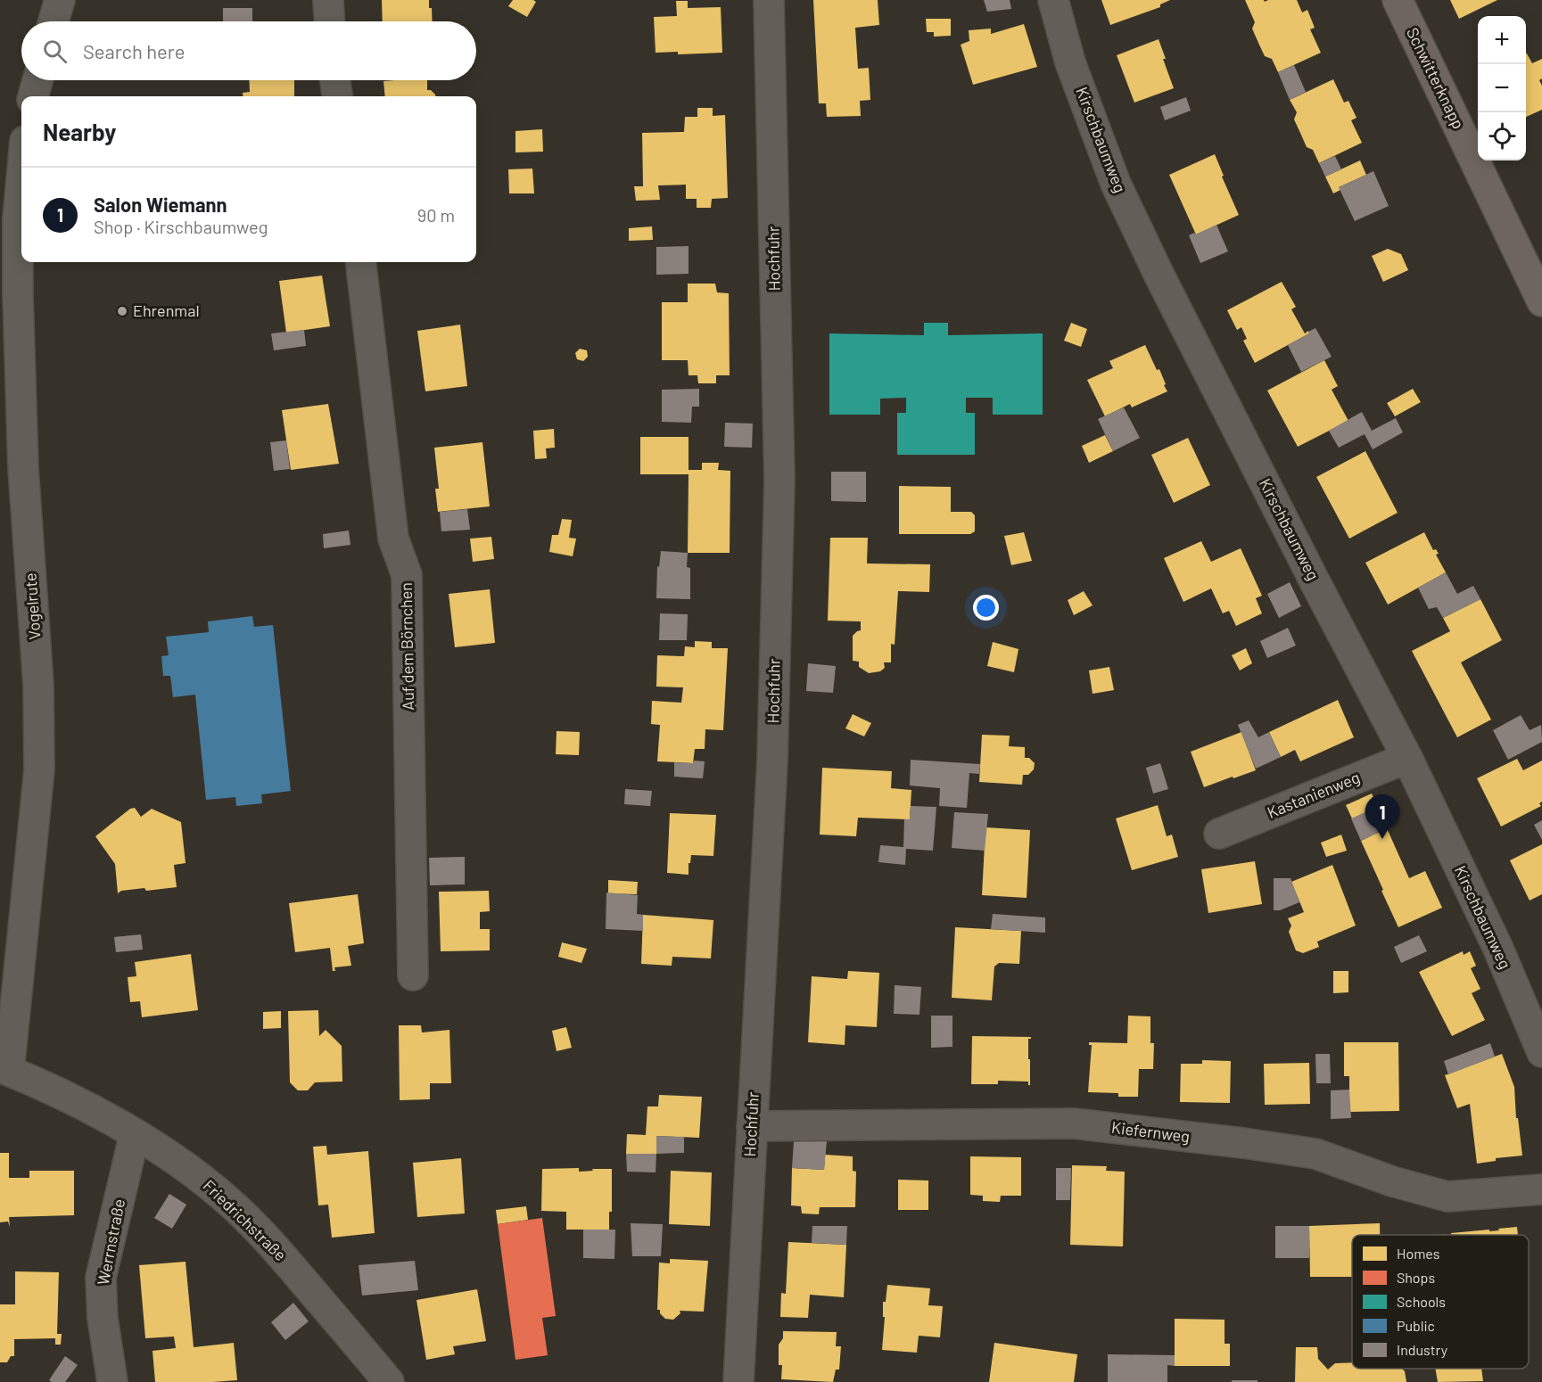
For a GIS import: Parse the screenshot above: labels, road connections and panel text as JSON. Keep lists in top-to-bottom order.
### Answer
{
  "streets": {
    "main road": ["Schwitterknapp"],
    "street": [
      "Kirschbaumweg",
      "Hochfuhr",
      "Vogelrute",
      "Auf dem Börnchen",
      "Kastanienweg",
      "Kiefernweg",
      "Friedrichstraße",
      "Werrnstraße"
    ]
  },
  "crossings": [
    ["Kirschbaumweg", "Kastanienweg"],
    ["Hochfuhr", "Kiefernweg"],
    ["Vogelrute", "Friedrichstraße"],
    ["Friedrichstraße", "Werrnstraße"]
  ],
  "places": ["Ehrenmal"],
  "legend": [
    "Homes",
    "Shops",
    "Schools",
    "Public",
    "Industry"
  ],
  "page": {
    "map_buttons": ["+", "−"],
    "search": "Search here",
    "heading": "Nearby",
    "list": [
      {
        "mark": "1",
        "name": "Salon Wiemann",
        "note": "Shop · Kirschbaumweg",
        "value": "90 m"
      }
    ],
    "pins": "1"
  }
}
